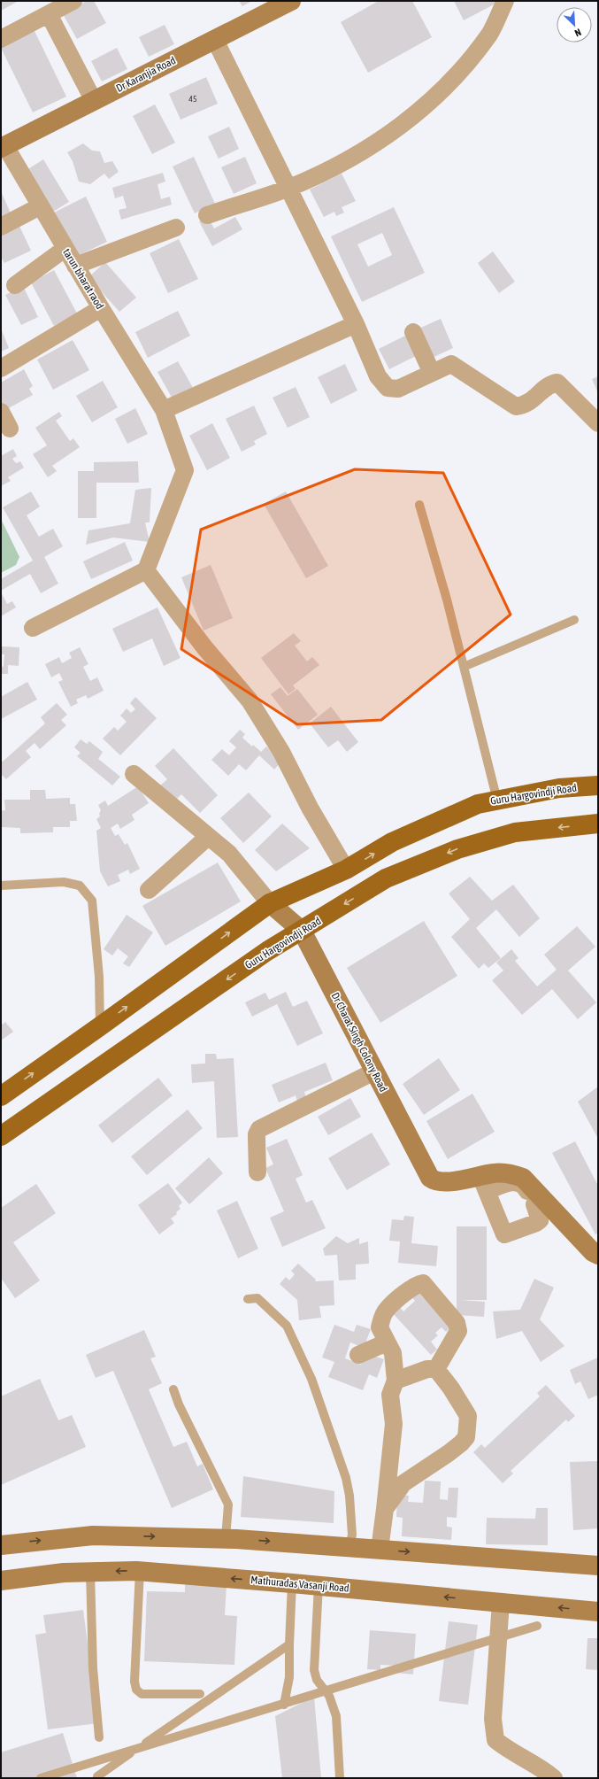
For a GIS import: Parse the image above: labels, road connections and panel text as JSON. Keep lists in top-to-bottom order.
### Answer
{
  "streets": {
    "main road": [
      "Dr Karanjia Road",
      "Guru Hargovindji Road",
      "Dr Charat Singh Colony Road",
      "Mathuradas Vasanji Road"
    ],
    "street": ["tarun bharat raod"]
  },
  "crossings": [
    ["Dr Karanjia Road", "tarun bharat raod"],
    ["Guru Hargovindji Road", "Dr Charat Singh Colony Road"]
  ],
  "house_numbers": ["45"],
  "north": "bottom right"
}
